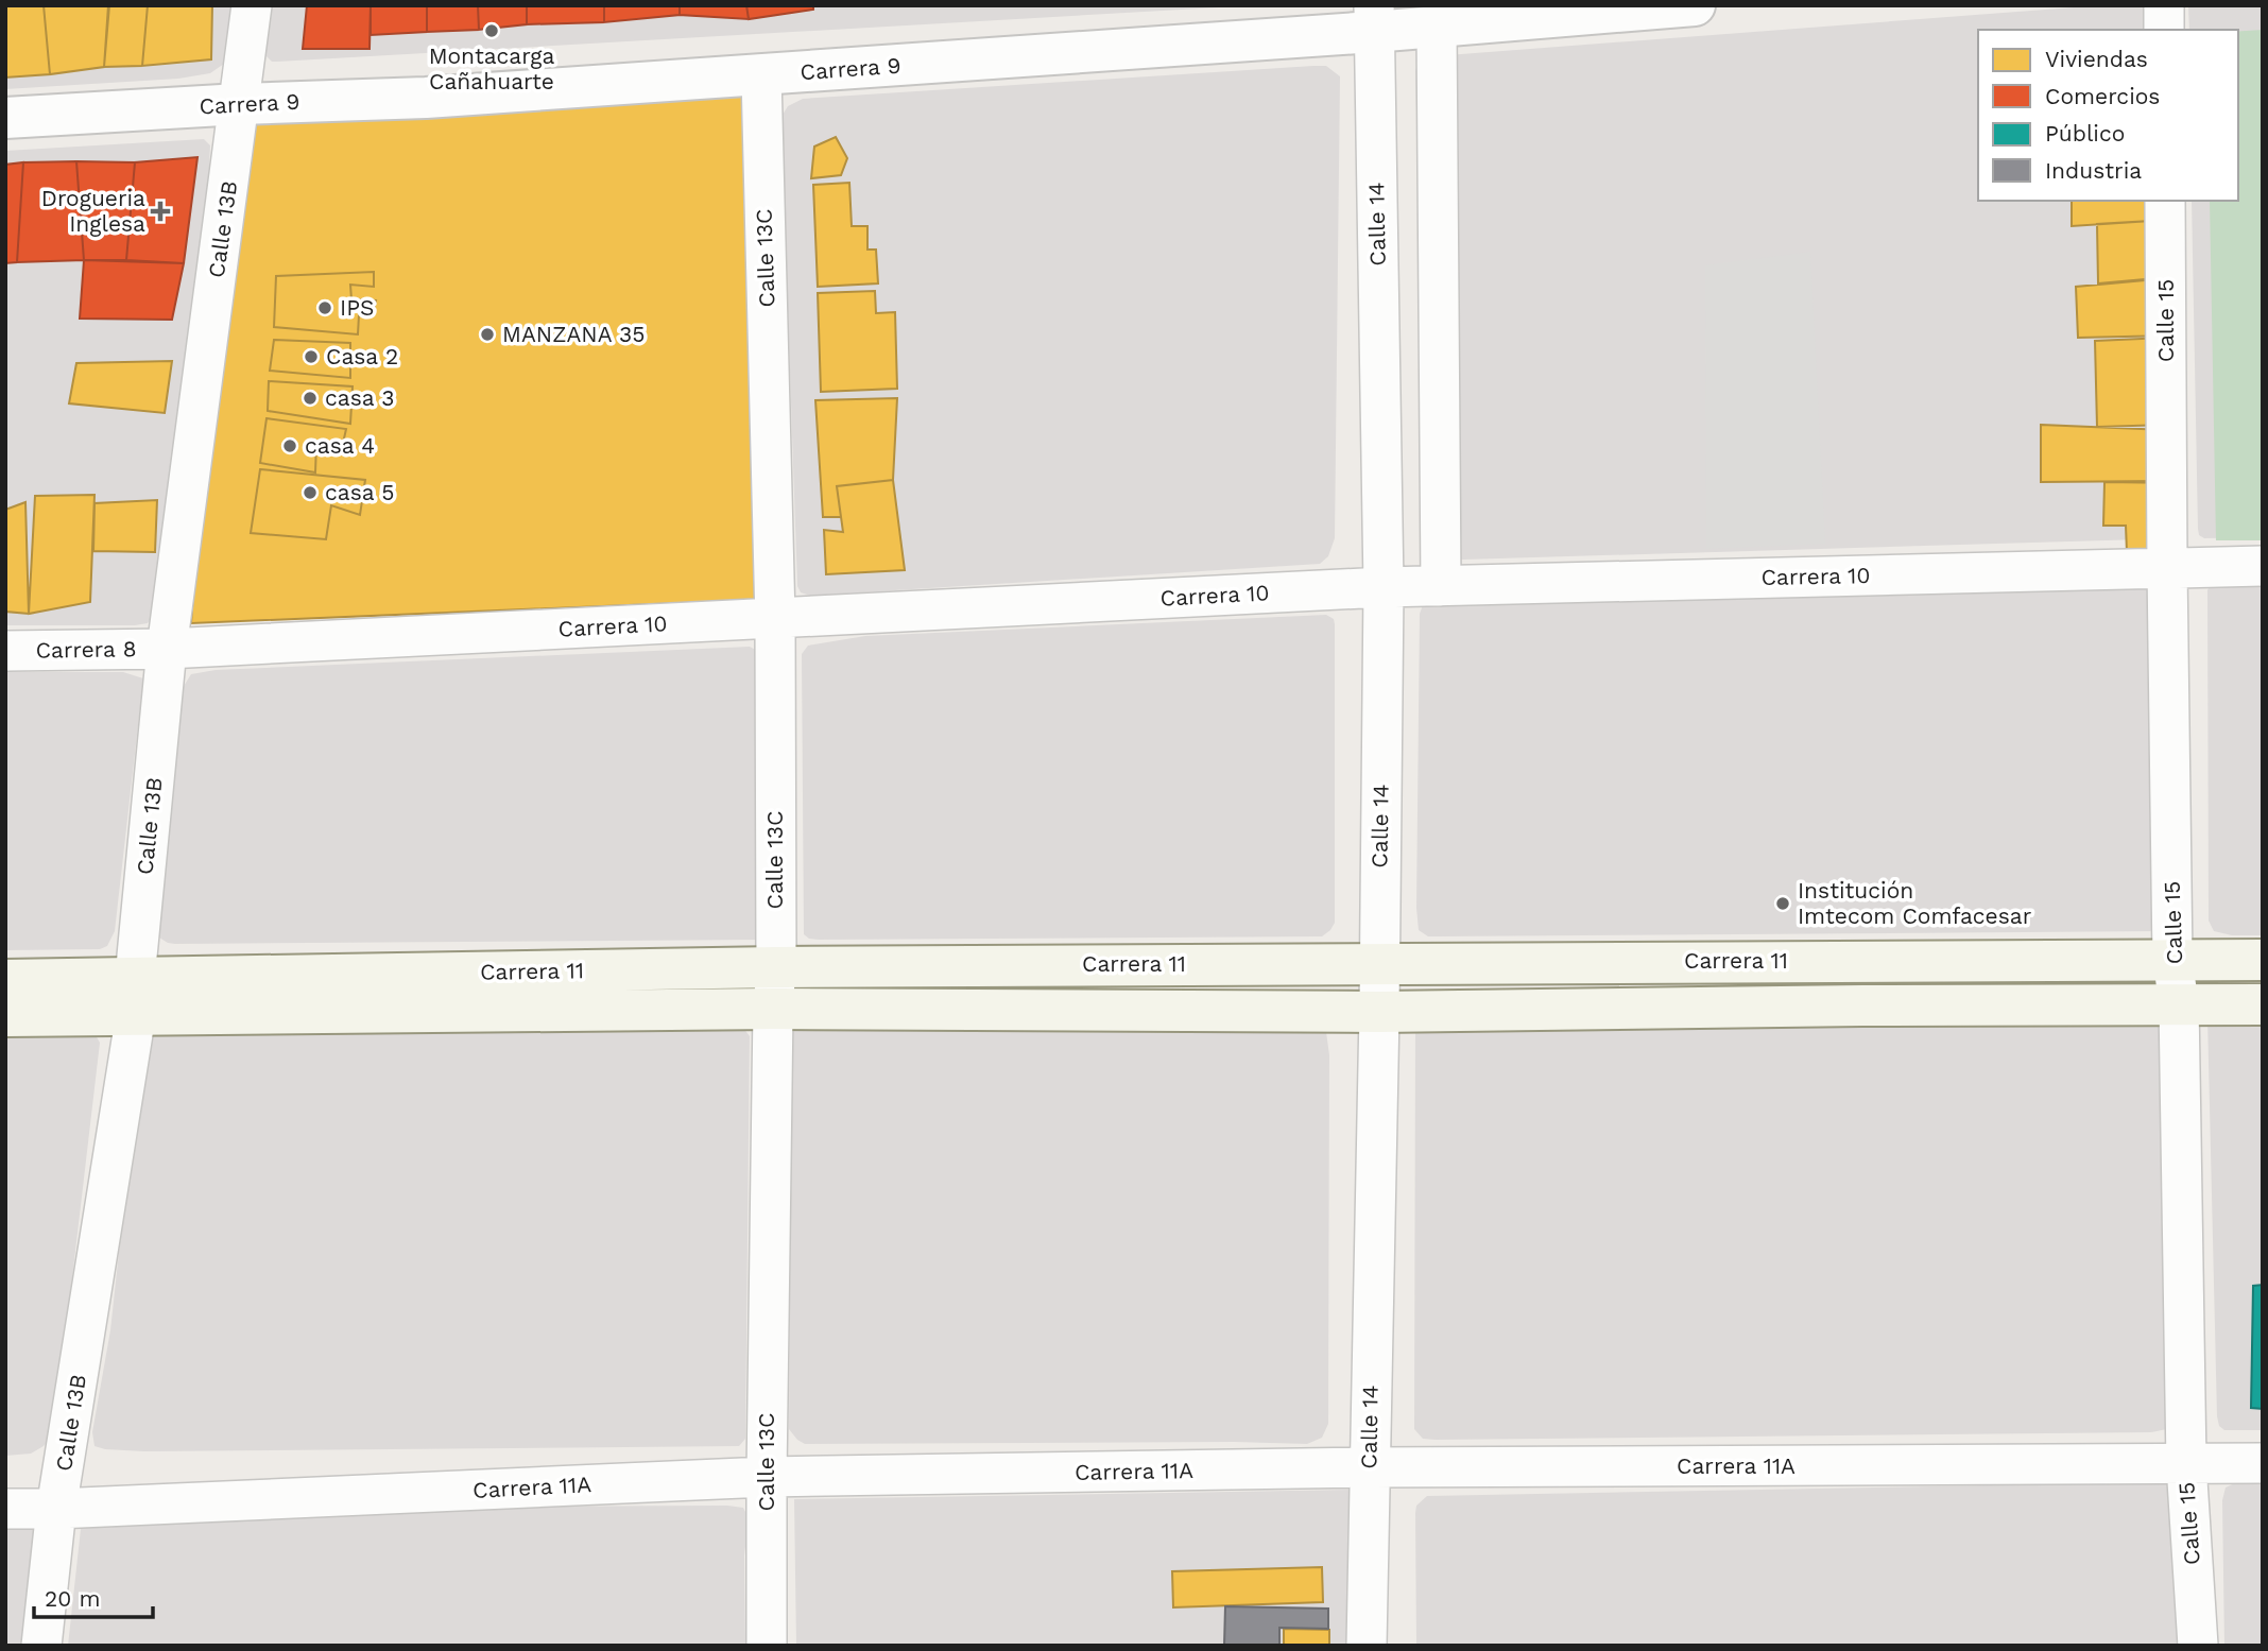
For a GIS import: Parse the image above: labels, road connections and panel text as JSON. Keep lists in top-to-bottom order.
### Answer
{
  "streets": {
    "main road": ["Carrera 11"],
    "street": [
      "Carrera 9",
      "Calle 14",
      "Calle 13B",
      "Calle 13C",
      "Calle 15",
      "Carrera 10",
      "Carrera 8",
      "Carrera 11A"
    ]
  },
  "crossings": [
    ["Carrera 9", "Calle 14"],
    ["Carrera 9", "Calle 13B"],
    ["Carrera 9", "Calle 13C"],
    ["Calle 14", "Carrera 10"],
    ["Calle 14", "Carrera 11"],
    ["Calle 14", "Carrera 11A"],
    ["Calle 13B", "Carrera 10"],
    ["Calle 13B", "Carrera 8"],
    ["Calle 13B", "Carrera 11"],
    ["Calle 13B", "Carrera 11A"],
    ["Calle 13C", "Carrera 10"],
    ["Calle 13C", "Carrera 11"],
    ["Calle 13C", "Carrera 11A"],
    ["Calle 15", "Carrera 10"],
    ["Calle 15", "Carrera 11"],
    ["Calle 15", "Carrera 11A"],
    ["Carrera 10", "Carrera 8"]
  ],
  "places": {
    "other": [
      "Montacarga Cañahuarte",
      "IPS",
      "MANZANA 35",
      "Casa 2",
      "casa 3",
      "casa 4",
      "casa 5",
      "Institución Imtecom Comfacesar"
    ],
    "health": ["Drogueria Inglesa"]
  },
  "legend": [
    "Viviendas",
    "Comercios",
    "Público",
    "Industria"
  ],
  "scale_bar": "20 m"
}
